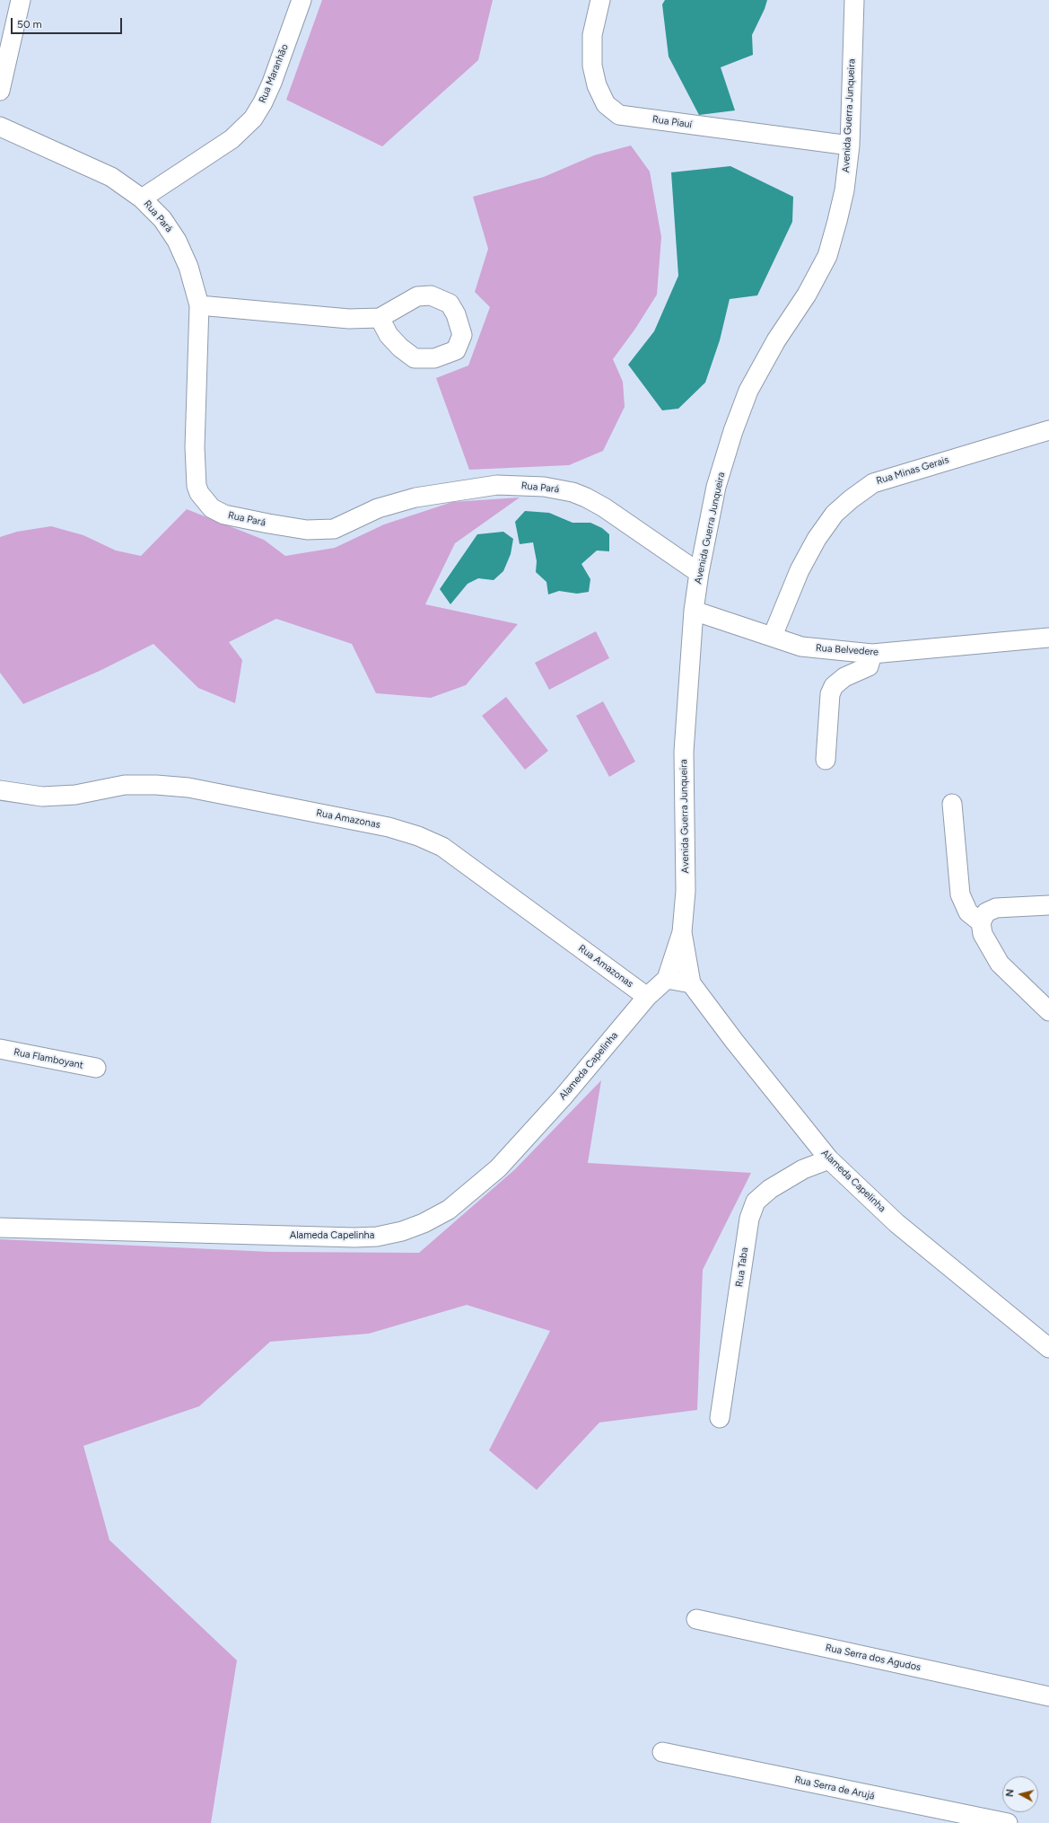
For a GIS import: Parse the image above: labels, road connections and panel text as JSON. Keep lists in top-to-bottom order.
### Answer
{
  "streets": {
    "street": [
      "Rua Maranhão",
      "Avenida Guerra Junqueira",
      "Rua Piauí",
      "Rua Pará",
      "Rua Minas Gerais",
      "Rua Belvedere",
      "Rua Amazonas",
      "Rua Flamboyant",
      "Alameda Capelinha",
      "Rua Taba",
      "Rua Serra dos Agudos",
      "Rua Serra de Arujá"
    ]
  },
  "crossings": [
    ["Rua Maranhão", "Rua Pará"],
    ["Avenida Guerra Junqueira", "Rua Piauí"],
    ["Avenida Guerra Junqueira", "Rua Pará"],
    ["Avenida Guerra Junqueira", "Rua Belvedere"],
    ["Avenida Guerra Junqueira", "Alameda Capelinha"],
    ["Rua Minas Gerais", "Rua Belvedere"],
    ["Rua Amazonas", "Alameda Capelinha"],
    ["Alameda Capelinha", "Rua Taba"]
  ],
  "scale_bar": "50 m",
  "north": "left"
}
